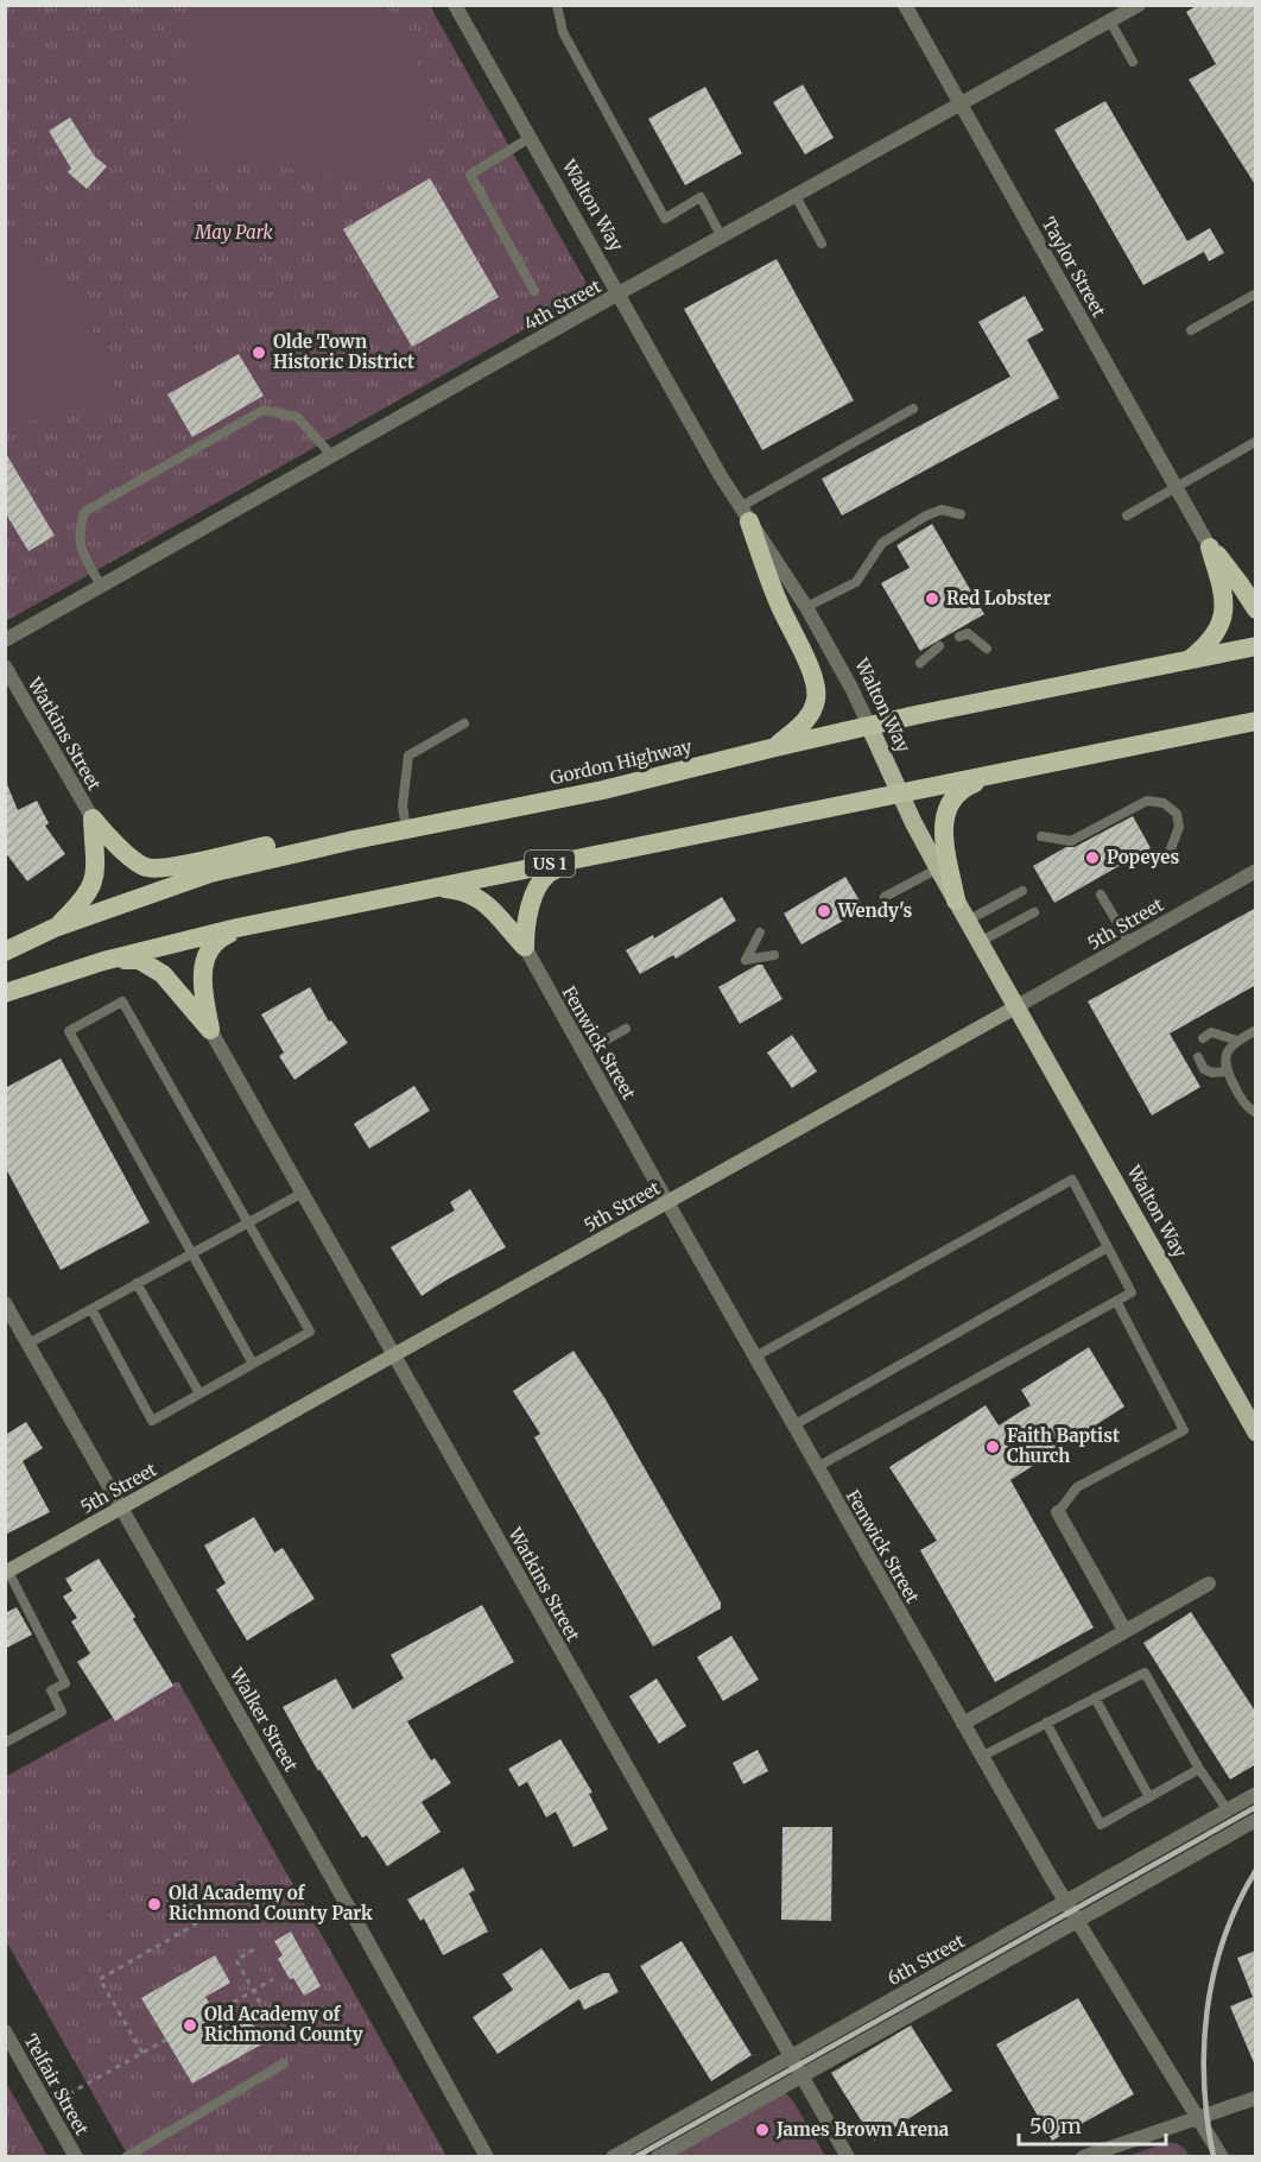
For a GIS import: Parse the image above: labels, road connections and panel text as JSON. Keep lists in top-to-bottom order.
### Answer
{
  "streets": {
    "highway": ["Gordon Highway", "US 1"],
    "main road": ["Walton Way", "5th Street"],
    "street": [
      "Taylor Street",
      "4th Street",
      "Watkins Street",
      "Fenwick Street",
      "Walker Street",
      "6th Street",
      "Telfair Street"
    ]
  },
  "crossings": [
    ["Walton Way", "4th Street"],
    ["Walton Way", "Gordon Highway"],
    ["Walton Way", "US 1"],
    ["Walton Way", "5th Street"],
    ["Taylor Street", "4th Street"],
    ["Watkins Street", "5th Street"],
    ["Watkins Street", "6th Street"],
    ["5th Street", "Fenwick Street"],
    ["5th Street", "Walker Street"],
    ["Fenwick Street", "6th Street"]
  ],
  "parks": ["May Park"],
  "places": [
    "Olde Town Historic District",
    "Red Lobster",
    "Popeyes",
    "Wendy's",
    "Faith Baptist Church",
    "Old Academy of Richmond County Park",
    "Old Academy of Richmond County",
    "James Brown Arena"
  ],
  "scale_bar": "50 m"
}
